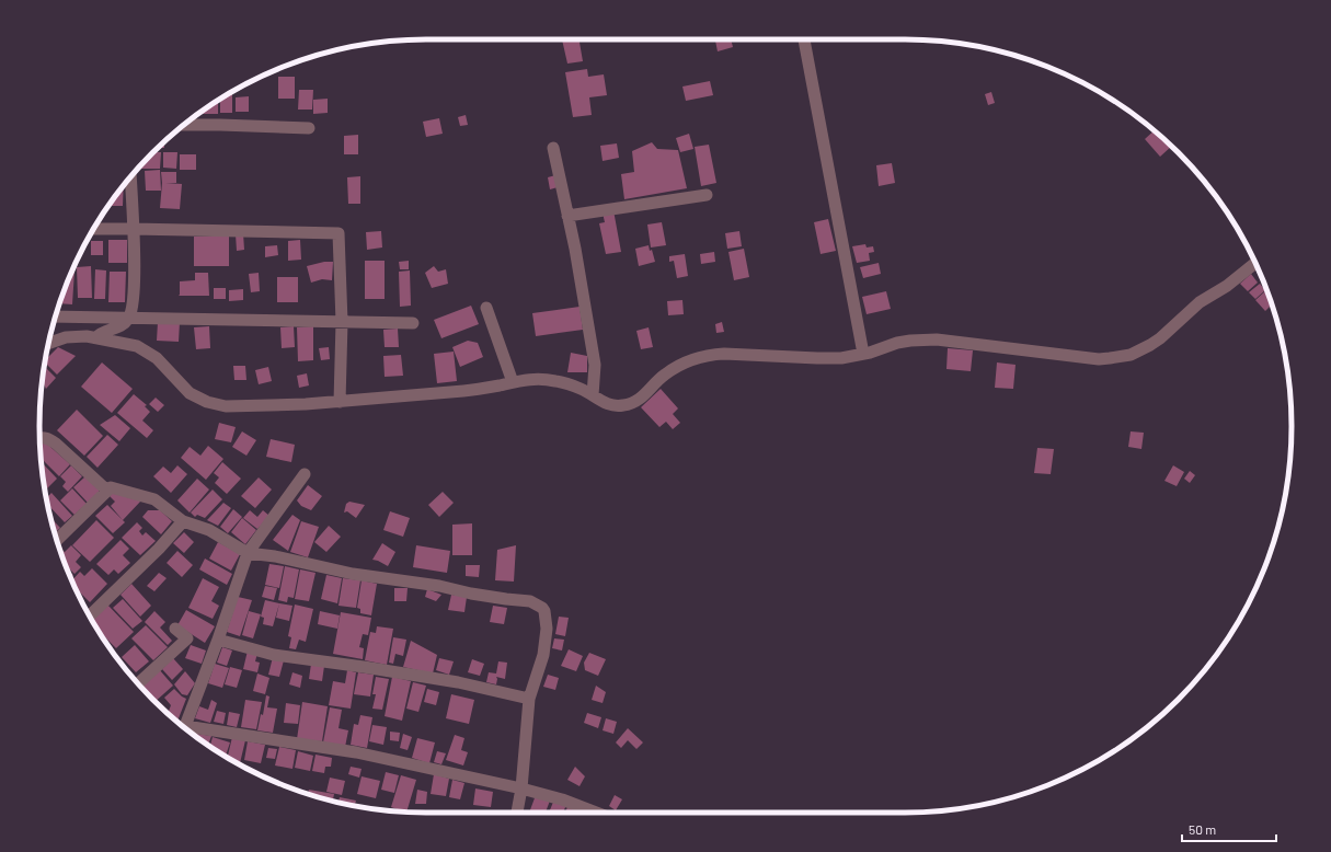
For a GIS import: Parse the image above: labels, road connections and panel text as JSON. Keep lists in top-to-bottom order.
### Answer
{
  "scale_bar": "50 m"
}
